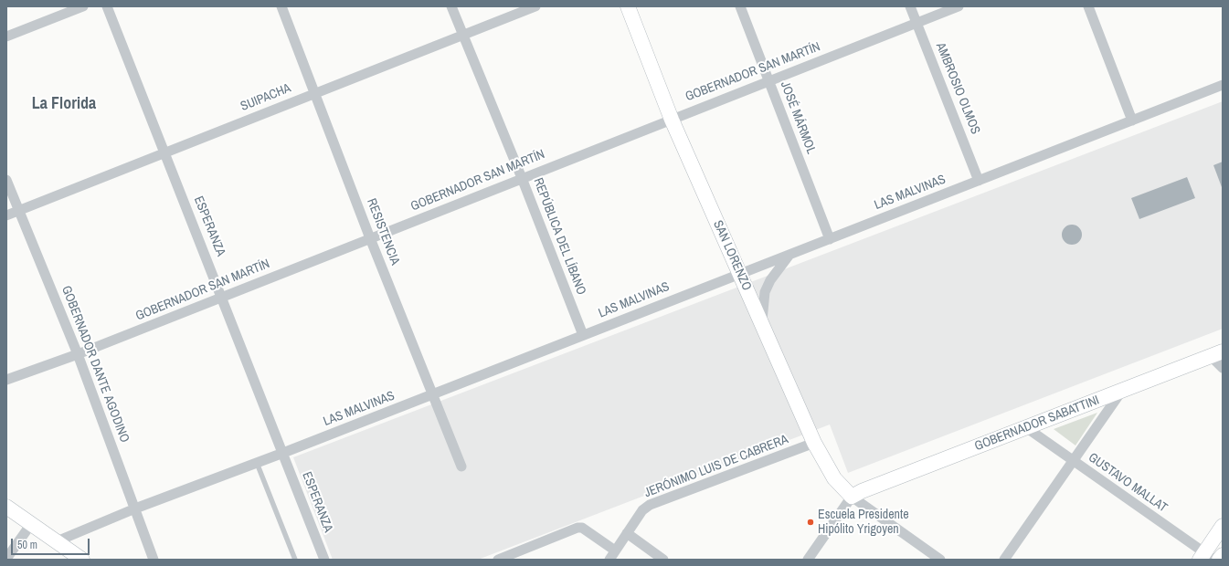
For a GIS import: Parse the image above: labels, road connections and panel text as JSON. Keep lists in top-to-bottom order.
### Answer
{
  "streets": {
    "main road": ["SAN LORENZO", "GOBERNADOR SABATTINI"],
    "street": [
      "GOBERNADOR SAN MARTÍN",
      "AMBROSIO OLMOS",
      "SUIPACHA",
      "JOSÉ MÁRMOL",
      "LAS MALVINAS",
      "ESPERANZA",
      "RESISTENCIA",
      "REPÚBLICA DEL LÍBANO",
      "GOBERNADOR DANTE AGODINO",
      "JERÓNIMO LUIS DE CABRERA",
      "GUSTAVO MALLAT"
    ]
  },
  "crossings": [
    ["GOBERNADOR SAN MARTÍN", "AMBROSIO OLMOS"],
    ["GOBERNADOR SAN MARTÍN", "JOSÉ MÁRMOL"],
    ["GOBERNADOR SAN MARTÍN", "ESPERANZA"],
    ["GOBERNADOR SAN MARTÍN", "RESISTENCIA"],
    ["GOBERNADOR SAN MARTÍN", "REPÚBLICA DEL LÍBANO"],
    ["GOBERNADOR SAN MARTÍN", "SAN LORENZO"],
    ["GOBERNADOR SAN MARTÍN", "GOBERNADOR DANTE AGODINO"],
    ["AMBROSIO OLMOS", "LAS MALVINAS"],
    ["SUIPACHA", "ESPERANZA"],
    ["SUIPACHA", "RESISTENCIA"],
    ["SUIPACHA", "REPÚBLICA DEL LÍBANO"],
    ["SUIPACHA", "GOBERNADOR DANTE AGODINO"],
    ["JOSÉ MÁRMOL", "LAS MALVINAS"],
    ["LAS MALVINAS", "ESPERANZA"],
    ["LAS MALVINAS", "RESISTENCIA"],
    ["LAS MALVINAS", "REPÚBLICA DEL LÍBANO"],
    ["LAS MALVINAS", "SAN LORENZO"],
    ["LAS MALVINAS", "GOBERNADOR DANTE AGODINO"],
    ["SAN LORENZO", "GOBERNADOR SABATTINI"],
    ["SAN LORENZO", "JERÓNIMO LUIS DE CABRERA"],
    ["GOBERNADOR SABATTINI", "GUSTAVO MALLAT"]
  ],
  "districts": ["La Florida"],
  "places": ["Escuela Presidente Hipólito Yrigoyen"],
  "scale_bar": "50 m"
}
